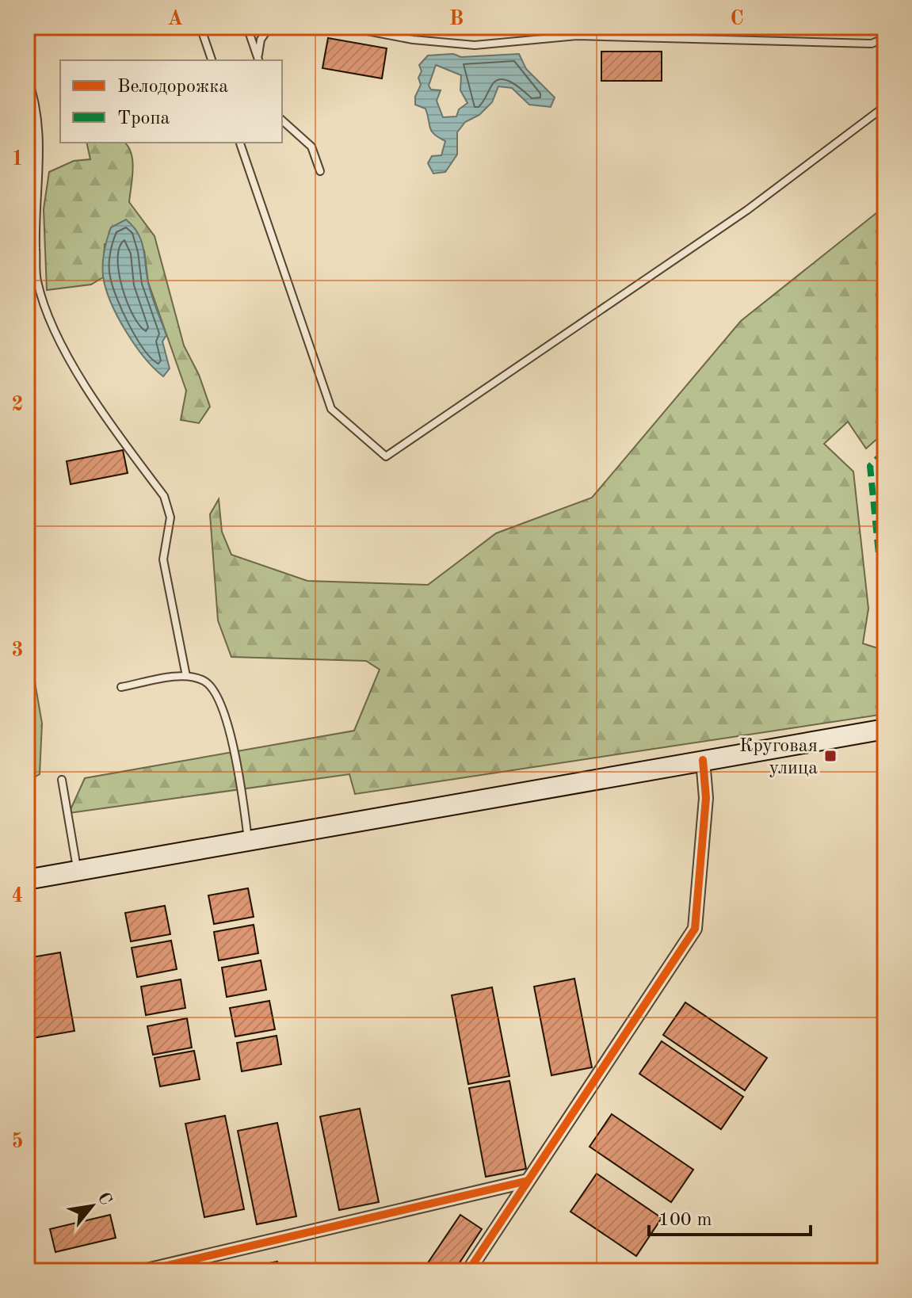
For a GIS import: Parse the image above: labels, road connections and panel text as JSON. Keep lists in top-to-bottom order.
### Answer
{
  "places": {
    "transit": ["Круговая улица"]
  },
  "legend": ["Велодорожка", "Тропа"],
  "scale_bar": "100 m",
  "north": "top right",
  "grid": {
    "columns": ["A", "B", "C"],
    "rows": [
      "1",
      "2",
      "3",
      "4",
      "5"
    ]
  }
}
